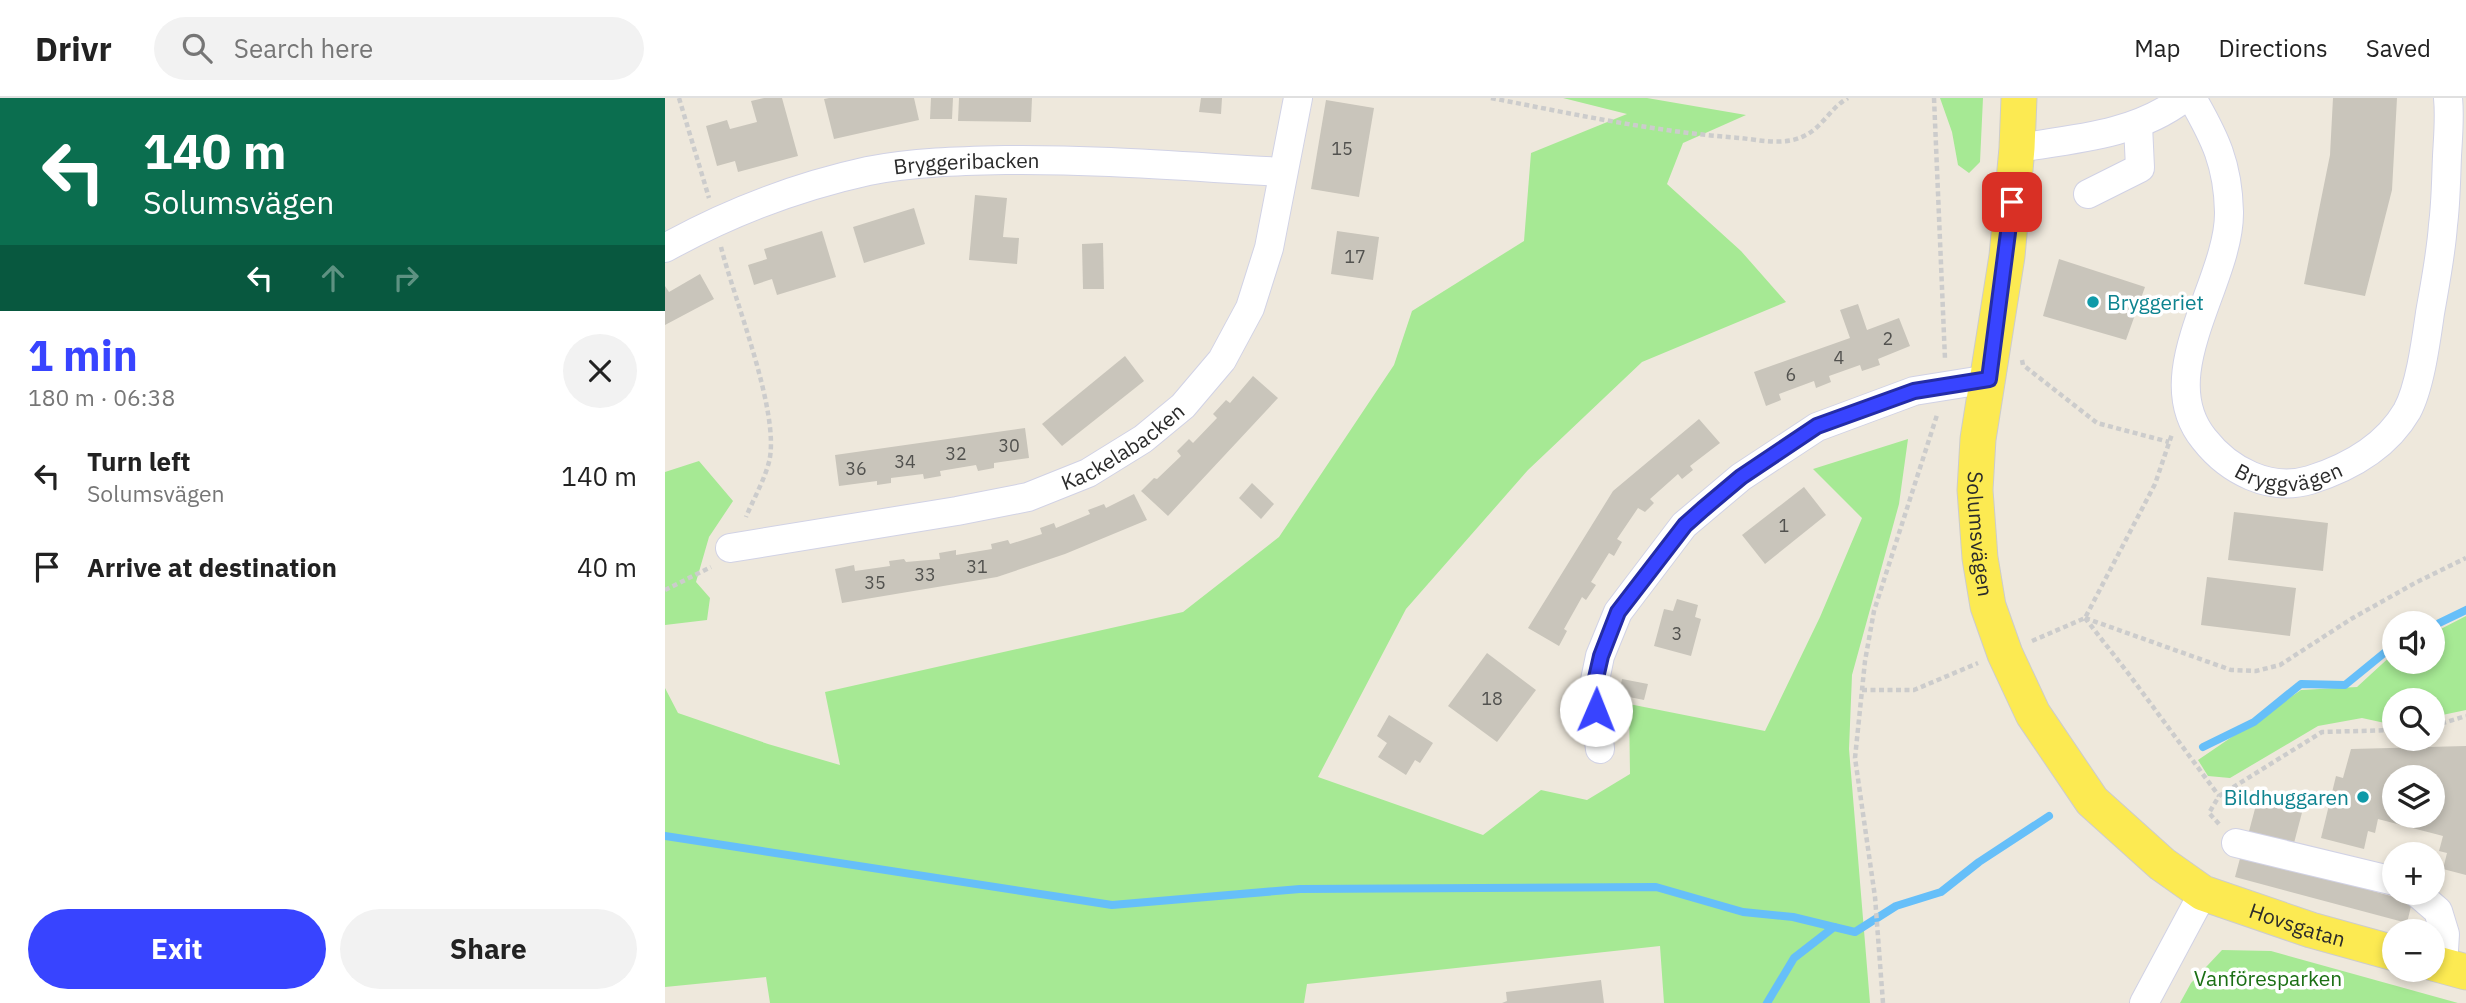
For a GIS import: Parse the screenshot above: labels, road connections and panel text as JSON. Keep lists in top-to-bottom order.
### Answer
{
  "streets": {
    "main road": ["Solumsvägen", "Hovsgatan"],
    "street": ["Bryggeribacken", "Kackelabacken", "Bryggvägen"]
  },
  "crossings": [
    ["Bryggeribacken", "Kackelabacken"],
    ["Solumsvägen", "Hovsgatan"]
  ],
  "parks": ["Vanföresparken"],
  "places": ["Bryggeriet", "Bildhuggaren"],
  "house_numbers": [
    "15",
    "17",
    "2",
    "4",
    "6",
    "30",
    "32",
    "34",
    "36",
    "1",
    "31",
    "33",
    "35",
    "3",
    "18"
  ],
  "page": {
    "header": "Drivr",
    "search": "Search here",
    "nav": ["Map", "Directions", "Saved"],
    "turn": ["140 m", "Solumsvägen"],
    "heading": ["1 min", "180 m · 06:38"],
    "list": [
      {
        "name": "Turn left",
        "note": "Solumsvägen",
        "value": "140 m"
      },
      {
        "name": "Arrive at destination",
        "value": "40 m"
      }
    ],
    "map_buttons": ["+", "−"],
    "buttons": ["Exit", "Share"]
  }
}
